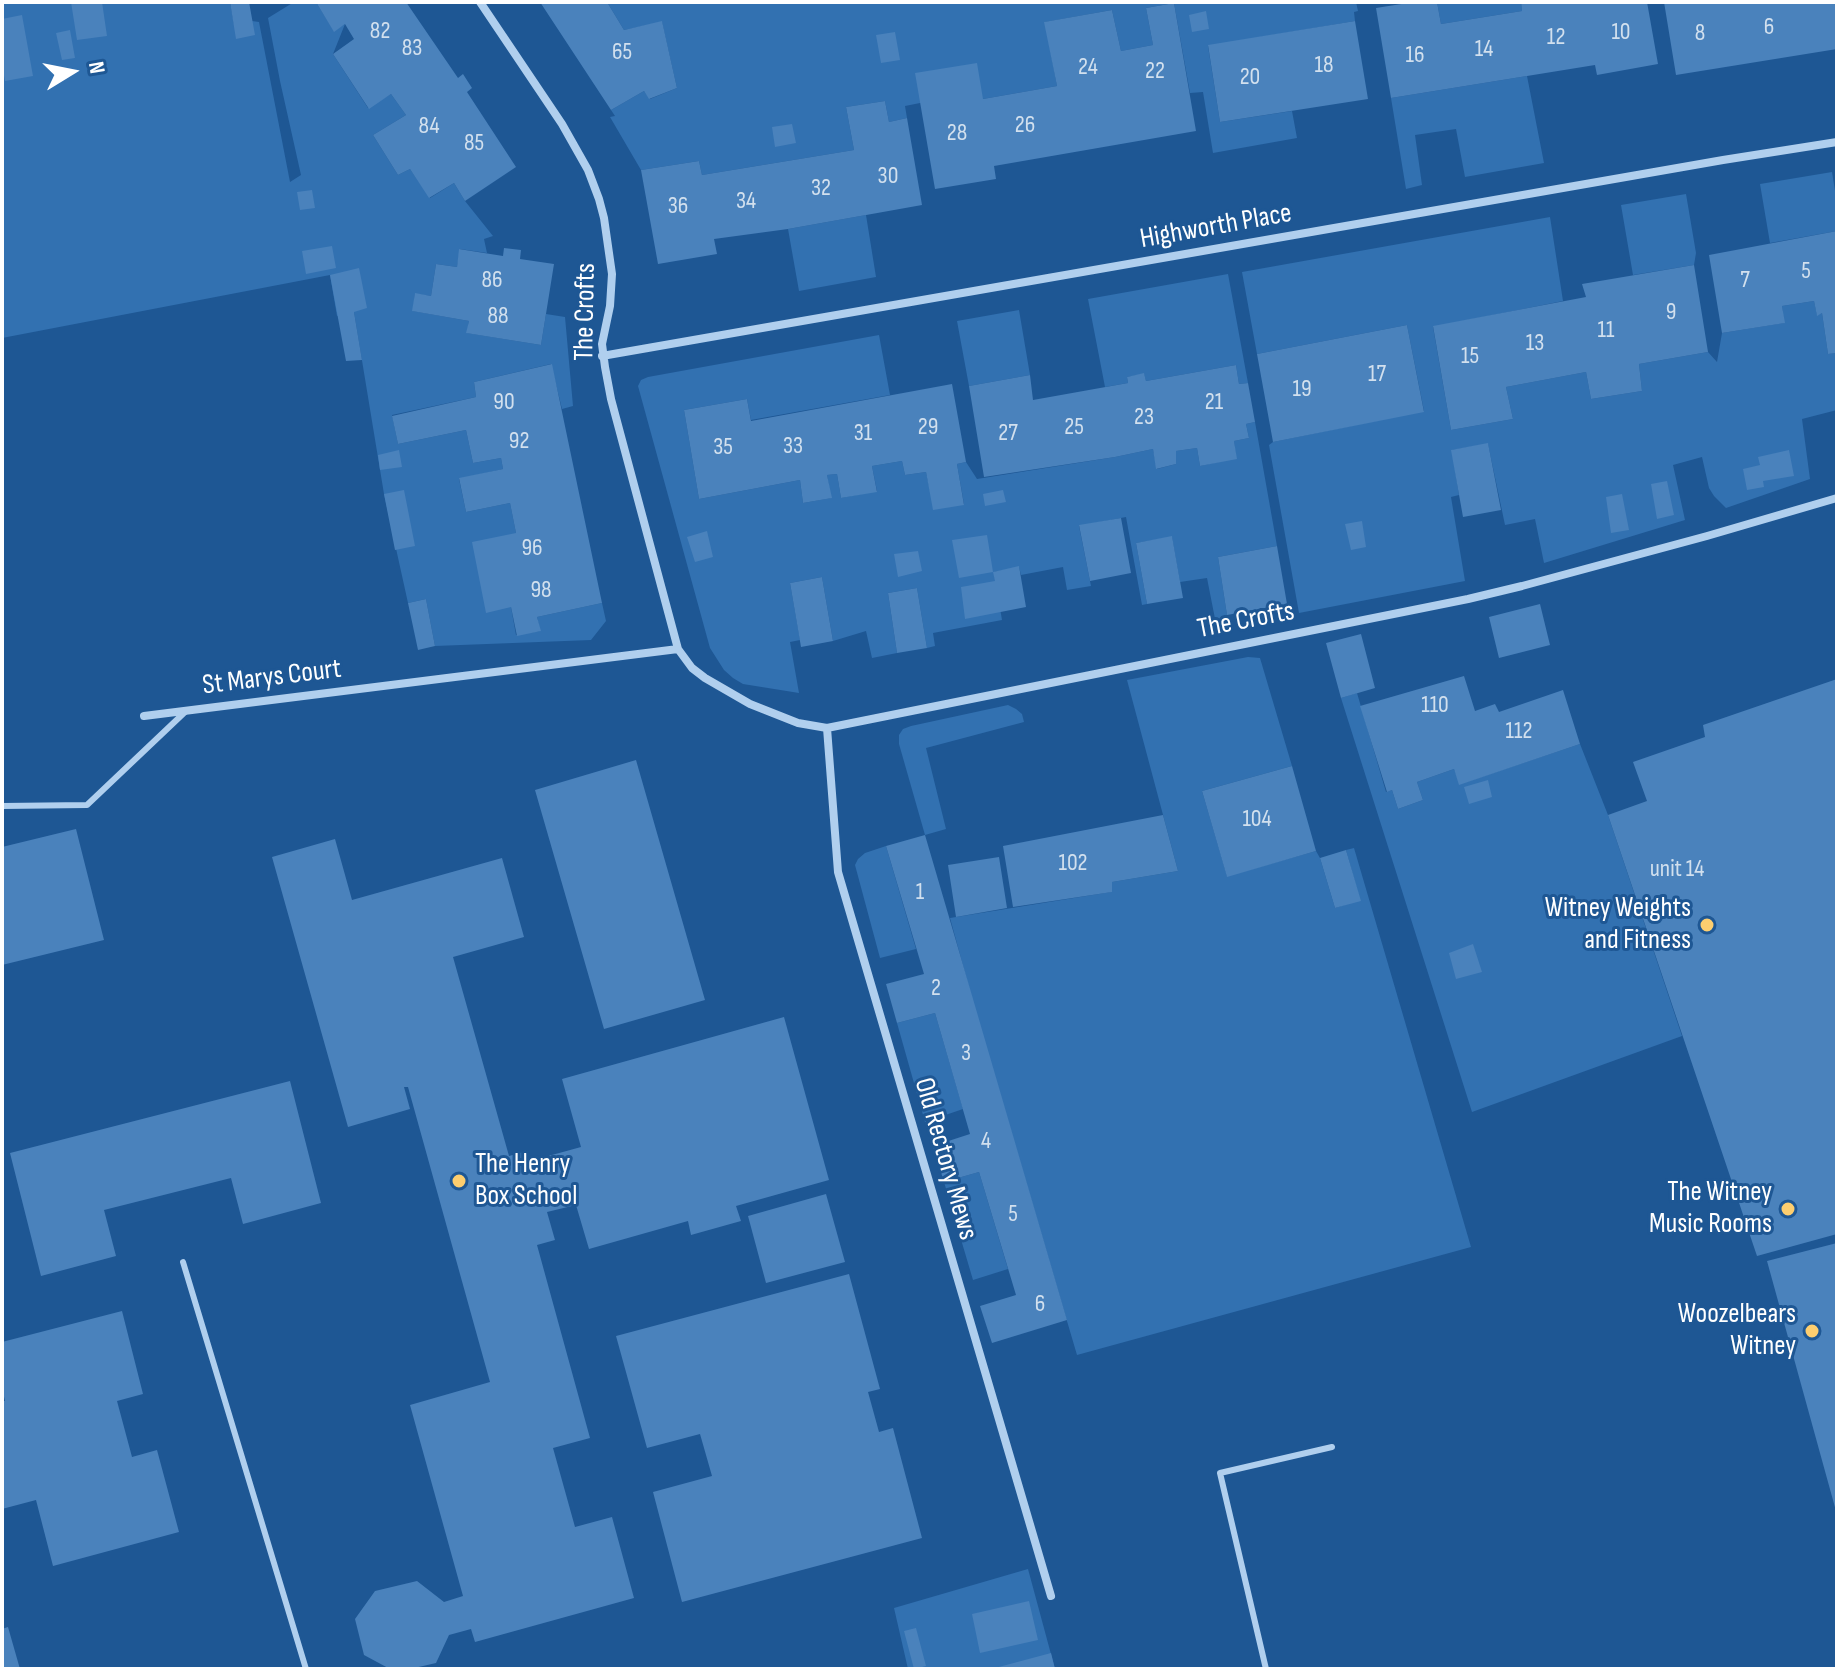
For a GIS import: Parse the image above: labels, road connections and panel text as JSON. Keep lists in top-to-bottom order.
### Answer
{
  "streets": {
    "street": [
      "Highworth Place",
      "The Crofts",
      "St Marys Court",
      "Old Rectory Mews"
    ]
  },
  "crossings": [
    ["Highworth Place", "The Crofts"],
    ["The Crofts", "St Marys Court"],
    ["The Crofts", "Old Rectory Mews"]
  ],
  "places": [
    "Witney Weights and Fitness",
    "The Henry Box School",
    "The Witney Music Rooms",
    "Woozelbears Witney"
  ],
  "house_numbers": [
    "6",
    "82",
    "10",
    "8",
    "12",
    "83",
    "14",
    "65",
    "16",
    "18",
    "24",
    "22",
    "20",
    "26",
    "84",
    "28",
    "85",
    "30",
    "32",
    "34",
    "36",
    "5",
    "86",
    "7",
    "9",
    "88",
    "11",
    "13",
    "15",
    "17",
    "19",
    "90",
    "21",
    "23",
    "29",
    "25",
    "31",
    "27",
    "92",
    "33",
    "35",
    "96",
    "98",
    "110",
    "112",
    "104",
    "102",
    "unit 14",
    "1",
    "2",
    "3",
    "4",
    "5",
    "6"
  ],
  "north": "right"
}
